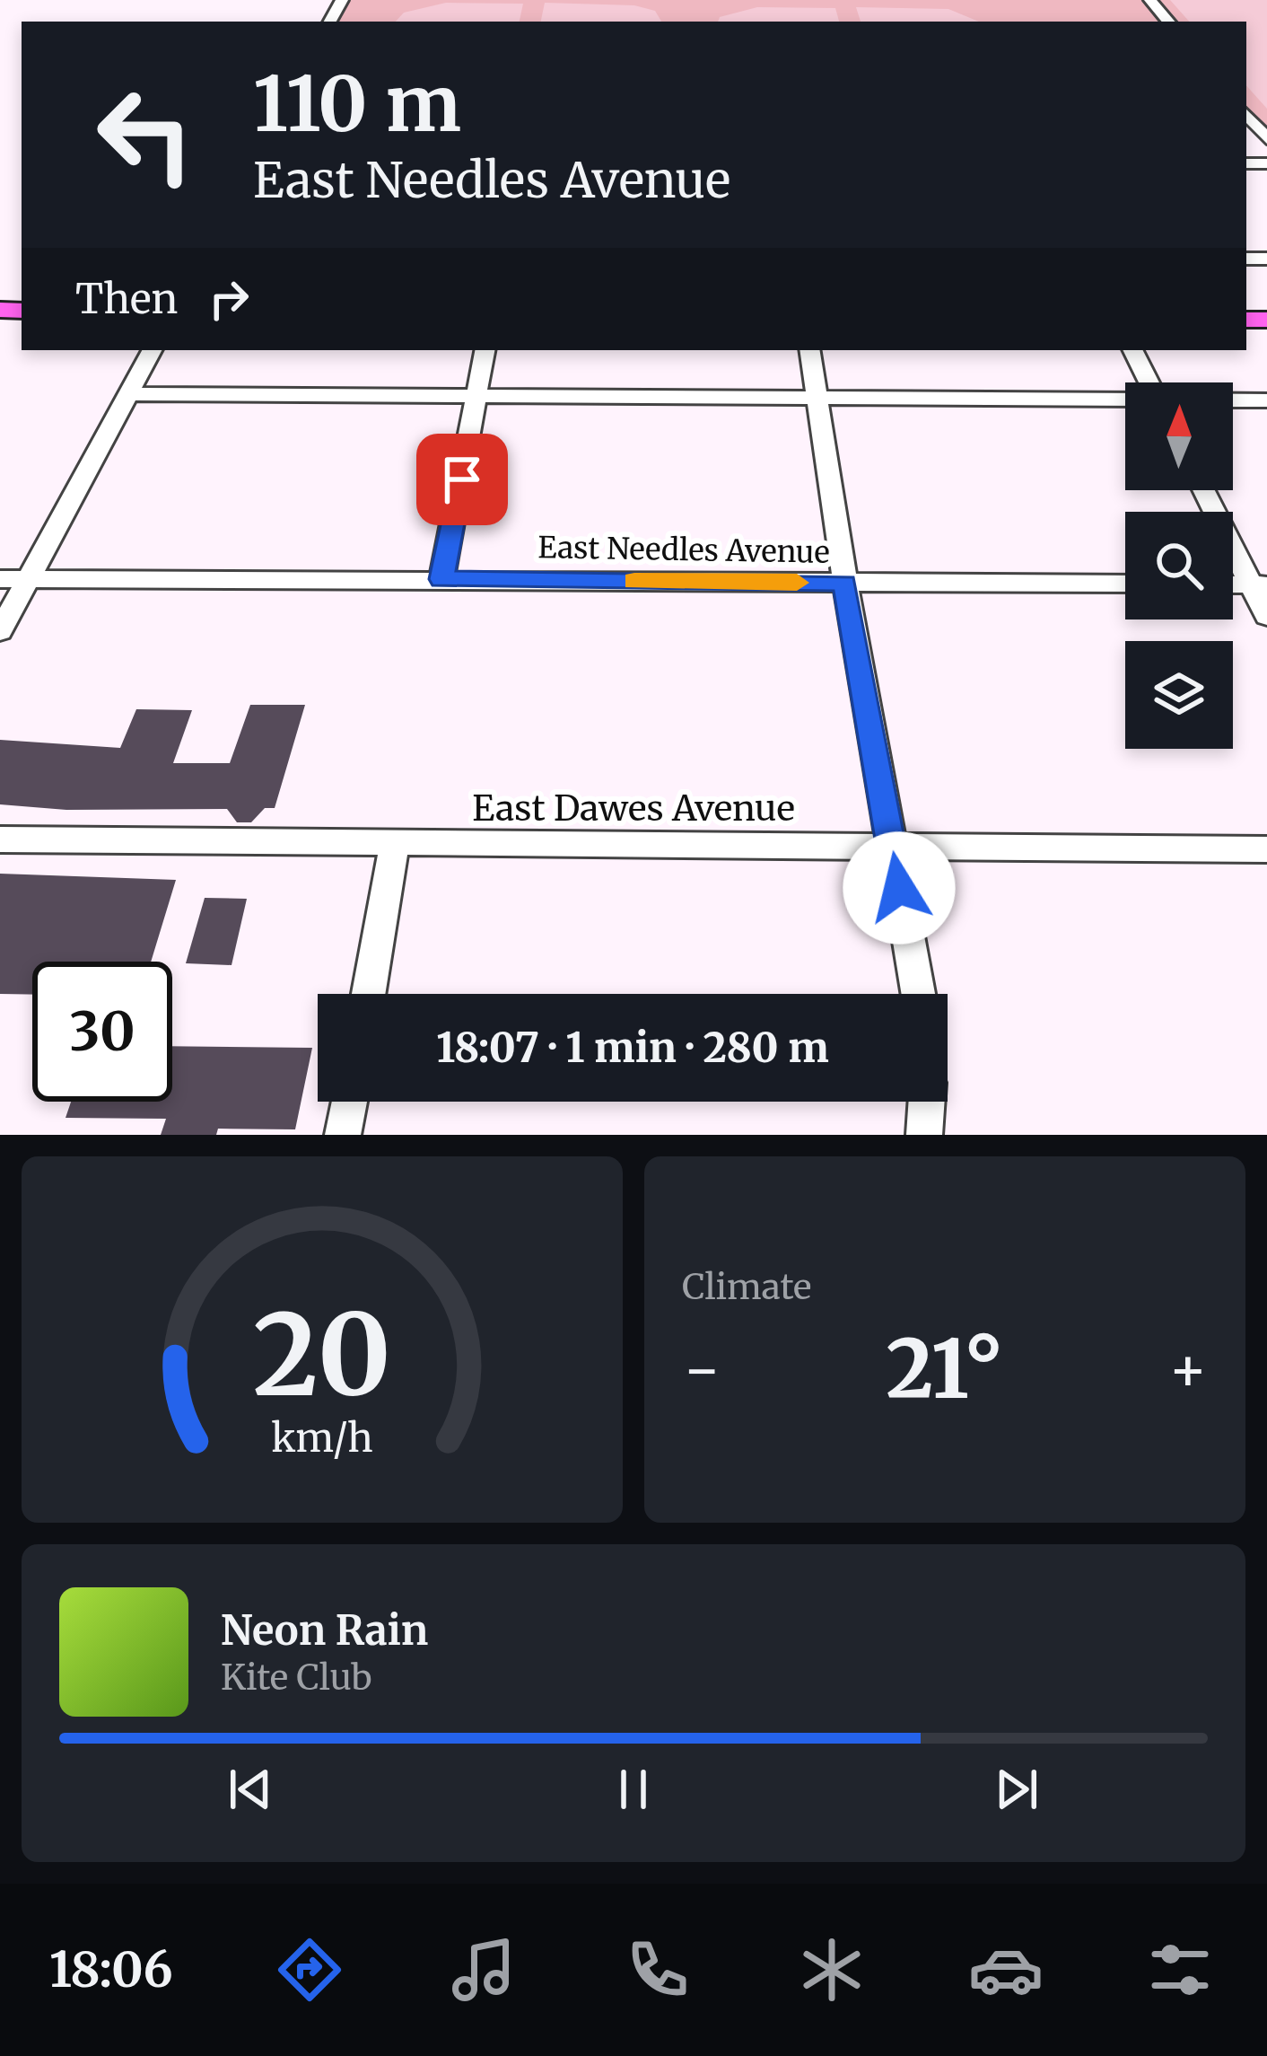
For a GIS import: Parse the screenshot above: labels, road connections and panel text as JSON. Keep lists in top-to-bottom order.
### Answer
{
  "streets": {
    "street": ["East Needles Avenue", "East Dawes Avenue"]
  },
  "north": "top",
  "page": {
    "turn": ["110 m", "East Needles Avenue"],
    "then": "Then",
    "limit": "30",
    "trip": "18:07 · 1 min · 280 m",
    "tile": "Climate",
    "heat": ["−", "21°", "+"],
    "song": ["Neon Rain", "Kite Club"],
    "tabs": "18:06",
    "gauge": ["20", "km/h"]
  }
}
